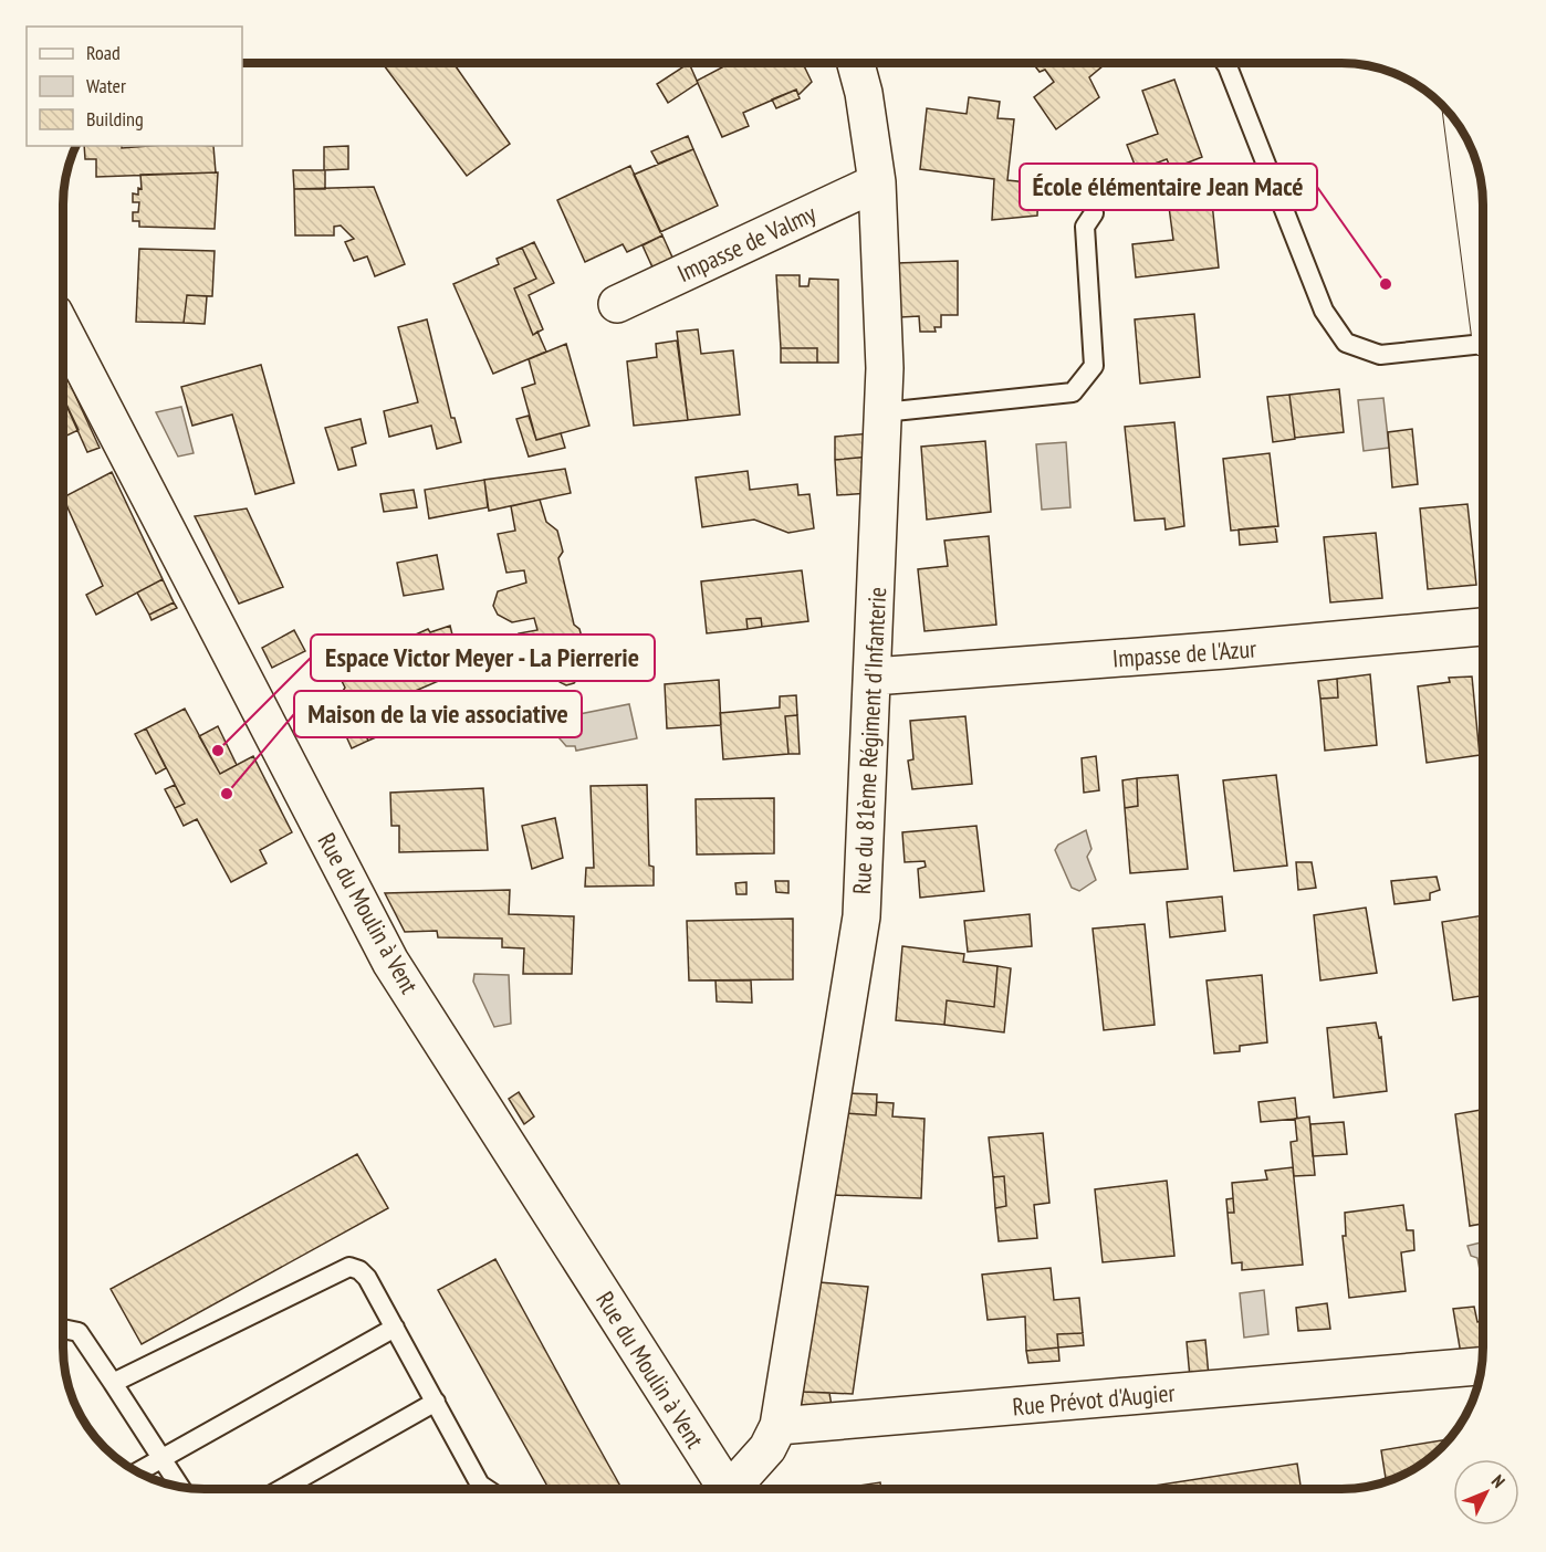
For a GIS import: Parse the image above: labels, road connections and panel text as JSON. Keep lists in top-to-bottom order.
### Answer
{
  "streets": {
    "street": [
      "Impasse de Valmy",
      "Impasse de l'Azur",
      "Rue du 81ème Régiment d'Infanterie",
      "Rue du Moulin à Vent",
      "Rue Prévot d'Augier"
    ]
  },
  "crossings": [
    ["Impasse de Valmy", "Rue du 81ème Régiment d'Infanterie"],
    ["Impasse de l'Azur", "Rue du 81ème Régiment d'Infanterie"],
    ["Rue du 81ème Régiment d'Infanterie", "Rue Prévot d'Augier"]
  ],
  "places": ["École élémentaire Jean Macé", "Espace Victor Meyer - La Pierrerie", "Maison de la vie associative"],
  "legend": ["Road", "Water", "Building"],
  "north": "top right"
}
